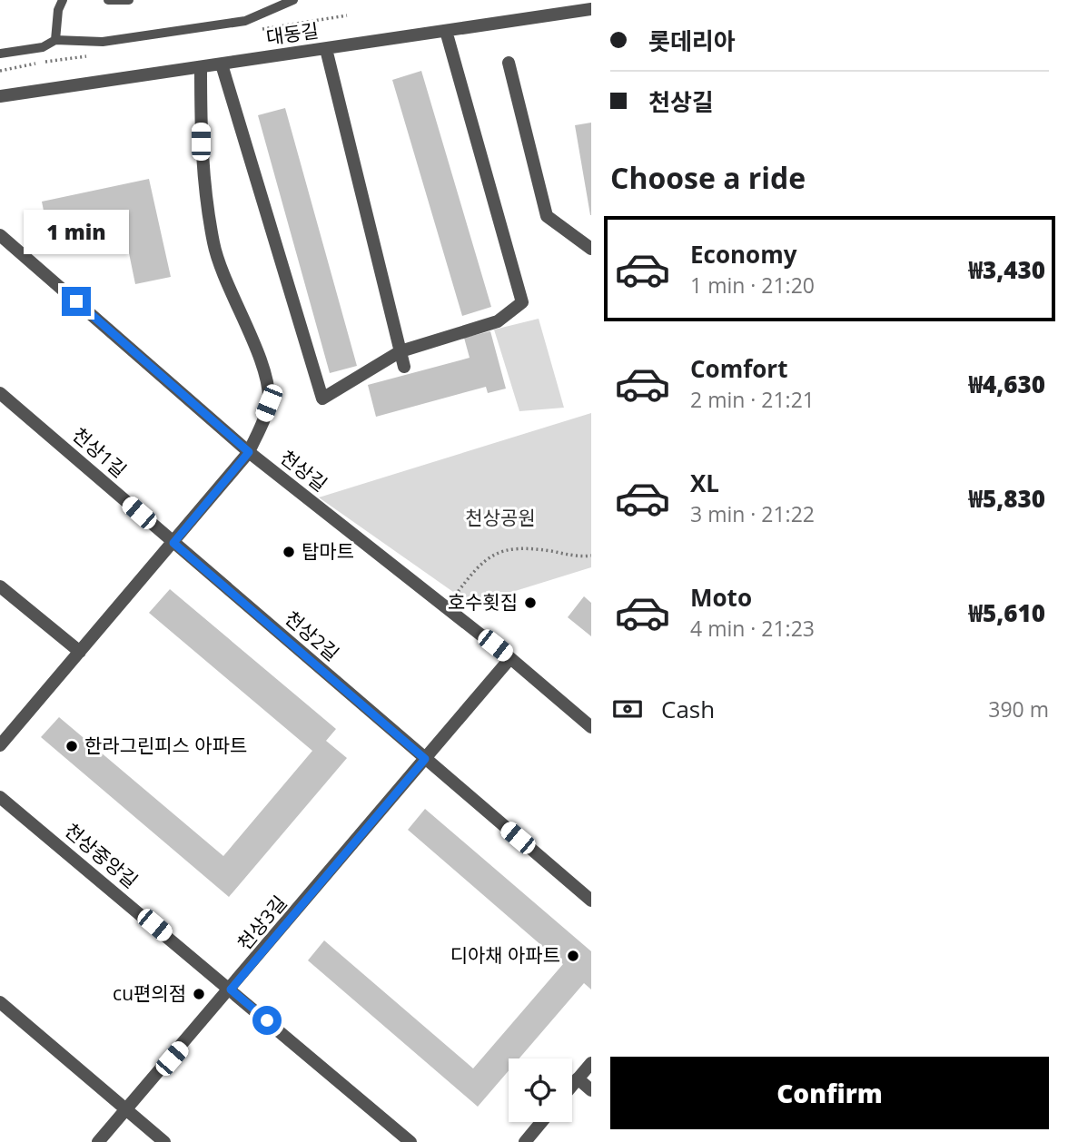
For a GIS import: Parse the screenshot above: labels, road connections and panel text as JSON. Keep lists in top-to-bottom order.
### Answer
{
  "streets": {
    "street": [
      "대동길",
      "천상1길",
      "천상길",
      "천상2길",
      "천상중앙길",
      "천상3길"
    ]
  },
  "crossings": [
    ["천상1길", "천상2길"],
    ["천상길", "천상3길"],
    ["천상2길", "천상3길"],
    ["천상중앙길", "천상3길"]
  ],
  "parks": ["천상공원"],
  "places": [
    "탑마트",
    "호수횟집",
    "한라그린피스 아파트",
    "디아채 아파트",
    "cu편의점"
  ],
  "page": {
    "banner": ["롯데리아", "천상길"],
    "heading": "Choose a ride",
    "bubble": "1 min",
    "list": [
      {
        "name": "Economy",
        "note": "1 min · 21:20",
        "value": "₩3,430"
      },
      {
        "name": "Comfort",
        "note": "2 min · 21:21",
        "value": "₩4,630"
      },
      {
        "name": "XL",
        "note": "3 min · 21:22",
        "value": "₩5,830"
      },
      {
        "name": "Moto",
        "note": "4 min · 21:23",
        "value": "₩5,610"
      }
    ],
    "pay": ["Cash", "390 m"],
    "buttons": "Confirm"
  }
}
